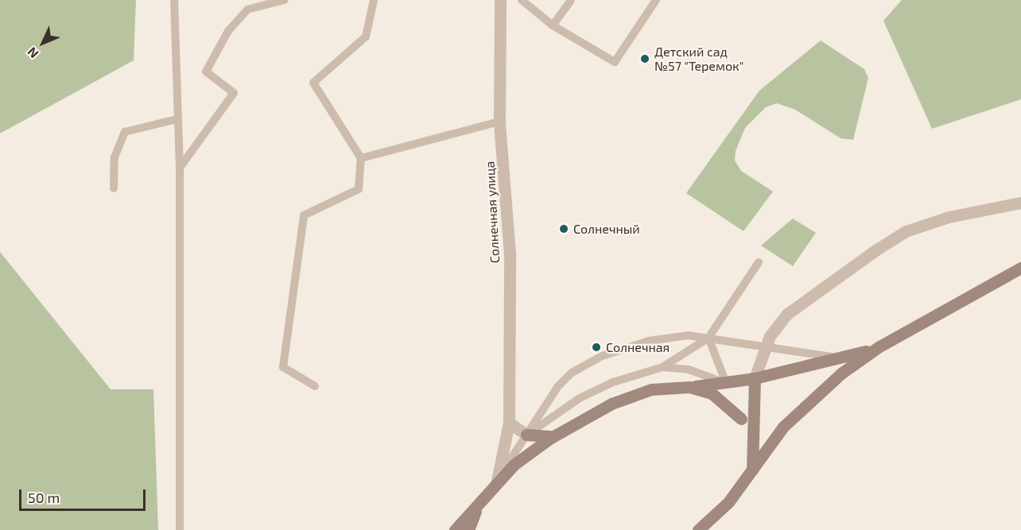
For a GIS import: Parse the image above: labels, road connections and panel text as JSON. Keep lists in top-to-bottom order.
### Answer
{
  "streets": {
    "street": ["Солнечная улица"]
  },
  "places": ["Детский сад №57 \"Теремок\"", "Солнечный", "Солнечная"],
  "scale_bar": "50 m",
  "north": "bottom left"
}
